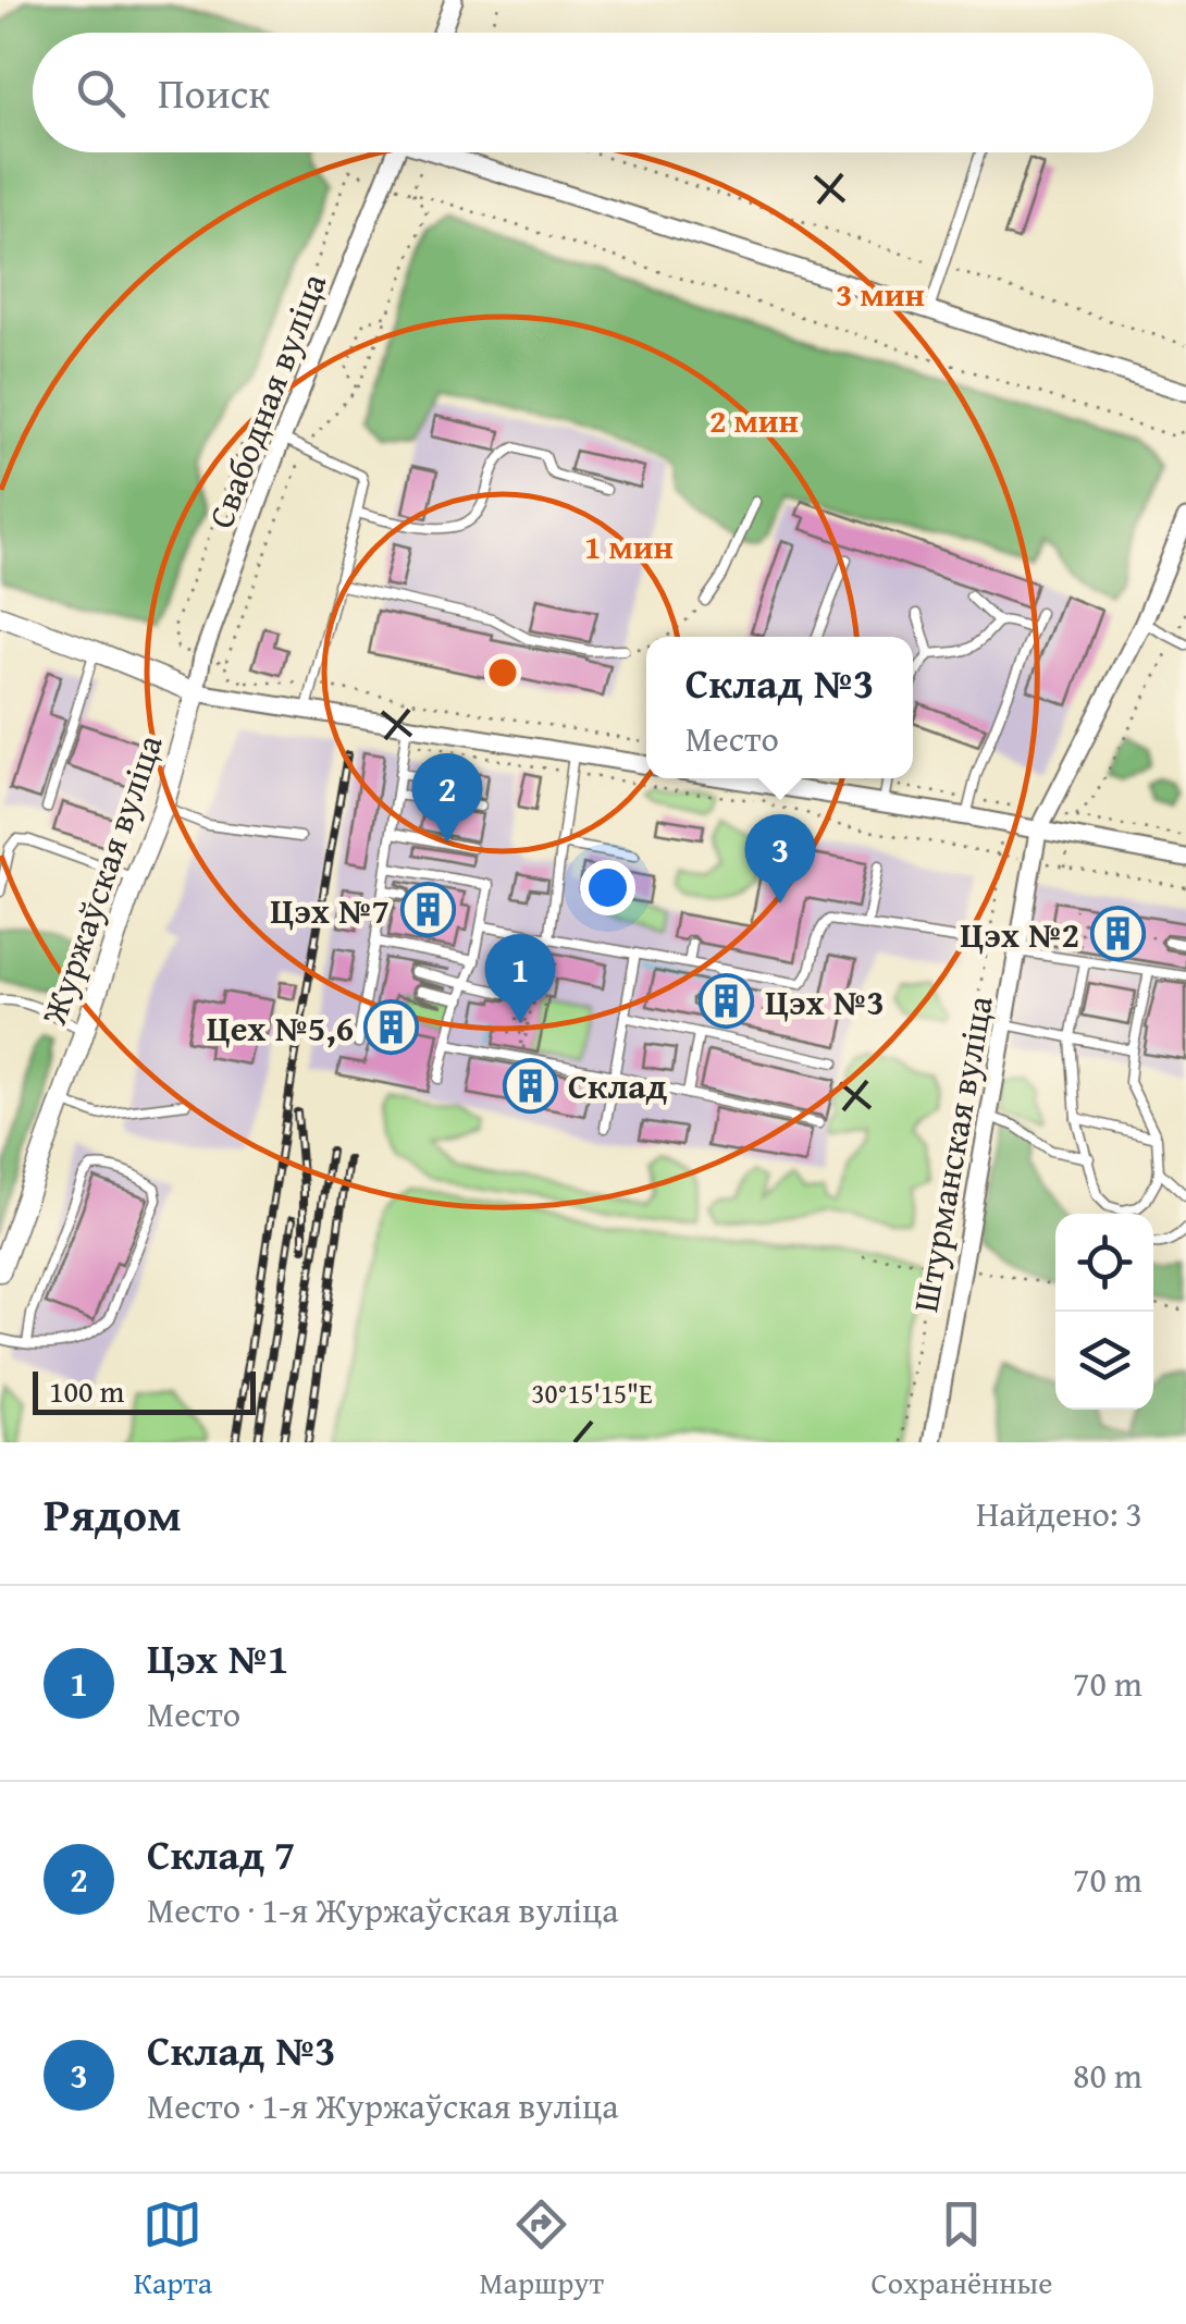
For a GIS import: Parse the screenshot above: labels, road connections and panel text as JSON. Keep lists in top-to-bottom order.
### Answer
{
  "streets": {
    "street": ["Свабодная вуліца", "Журжаўская вуліца", "Штурманская вуліца"]
  },
  "crossings": [
    ["Свабодная вуліца", "Журжаўская вуліца"]
  ],
  "places": {
    "building": [
      "Цэх №7",
      "Цэх №2",
      "Цэх №3",
      "Цех №5,6",
      "Склад"
    ]
  },
  "scale_bar": "100 m",
  "page": {
    "search": "Поиск",
    "popup": ["Склад №3", "Место"],
    "pins": ["2", "3", "1"],
    "scale": "100 m",
    "heading": ["Рядом", "Найдено: 3"],
    "list": [
      {
        "mark": "1",
        "name": "Цэх №1",
        "note": "Место",
        "value": "70 m"
      },
      {
        "mark": "2",
        "name": "Склад 7",
        "note": "Место · 1-я Журжаўская вуліца",
        "value": "70 m"
      },
      {
        "mark": "3",
        "name": "Склад №3",
        "note": "Место · 1-я Журжаўская вуліца",
        "value": "80 m"
      }
    ],
    "nav": ["Карта", "Маршрут", "Сохранённые"]
  },
  "coordinates": ["30°15'15\"E"],
  "rings": ["3 мин", "2 мин", "1 мин"]
}
